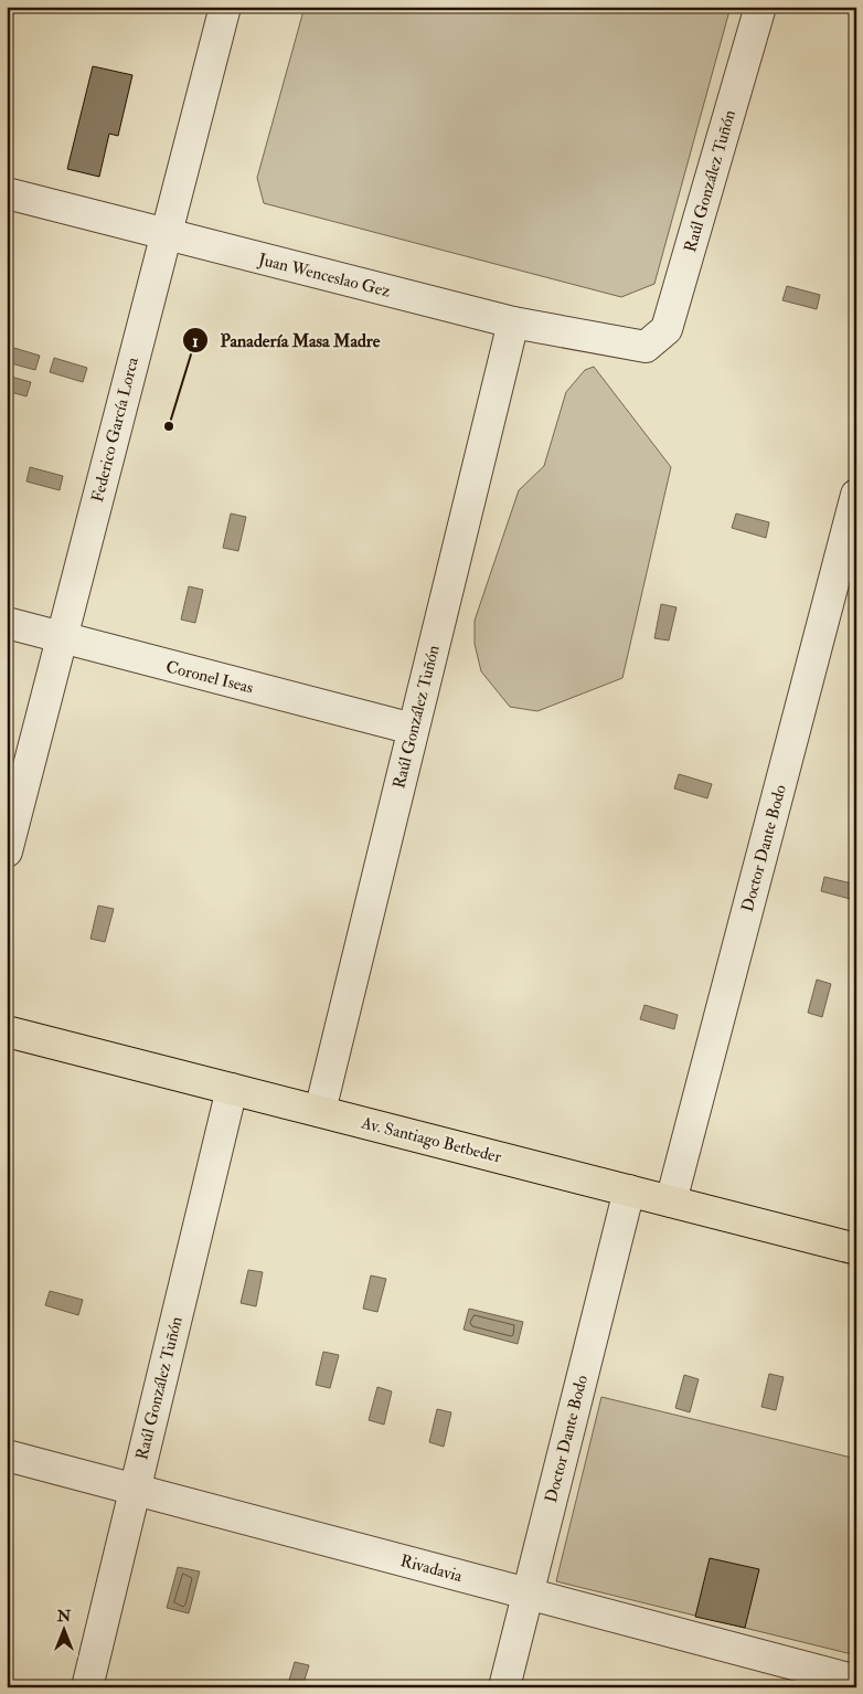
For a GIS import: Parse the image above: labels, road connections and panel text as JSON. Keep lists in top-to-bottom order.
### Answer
{
  "streets": {
    "main road": ["Av. Santiago Betbeder"],
    "street": [
      "Raúl González Tuñón",
      "Juan Wenceslao Gez",
      "Federico García Lorca",
      "Coronel Iseas",
      "Doctor Dante Bodo",
      "Rivadavia"
    ]
  },
  "crossings": [
    ["Raúl González Tuñón", "Juan Wenceslao Gez"],
    ["Raúl González Tuñón", "Coronel Iseas"],
    ["Raúl González Tuñón", "Av. Santiago Betbeder"],
    ["Raúl González Tuñón", "Rivadavia"],
    ["Juan Wenceslao Gez", "Federico García Lorca"],
    ["Federico García Lorca", "Coronel Iseas"],
    ["Doctor Dante Bodo", "Av. Santiago Betbeder"],
    ["Doctor Dante Bodo", "Rivadavia"]
  ],
  "places": ["Panadería Masa Madre"],
  "north": "top"
}
